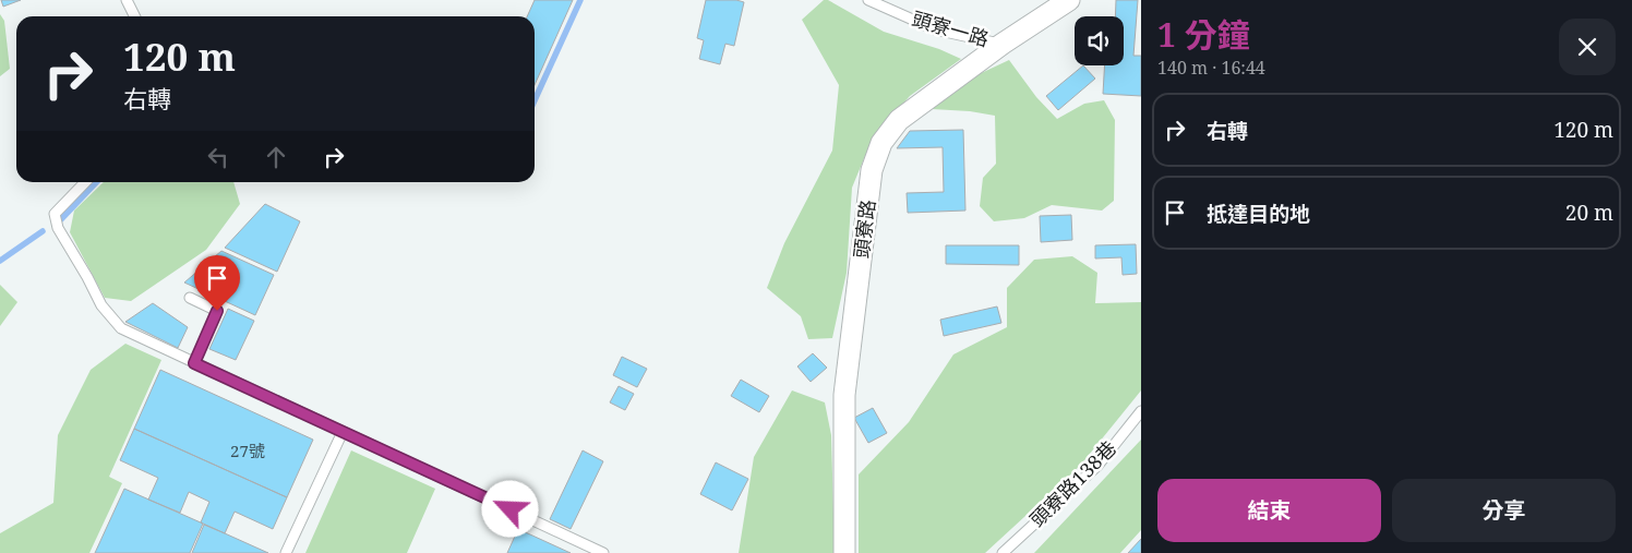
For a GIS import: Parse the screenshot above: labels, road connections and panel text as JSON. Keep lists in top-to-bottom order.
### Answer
{
  "streets": {
    "street": ["頭寮路"],
    "lane": ["頭寮一路", "頭寮路138巷"]
  },
  "crossings": [
    ["頭寮一路", "頭寮路"]
  ],
  "house_numbers": ["27號"],
  "page": {
    "heading": ["1 分鐘", "140 m · 16:44"],
    "turn": ["120 m", "右轉"],
    "list": [
      {
        "name": "右轉",
        "value": "120 m"
      },
      {
        "name": "抵達目的地",
        "value": "20 m"
      }
    ],
    "buttons": ["結束", "分享"]
  }
}
